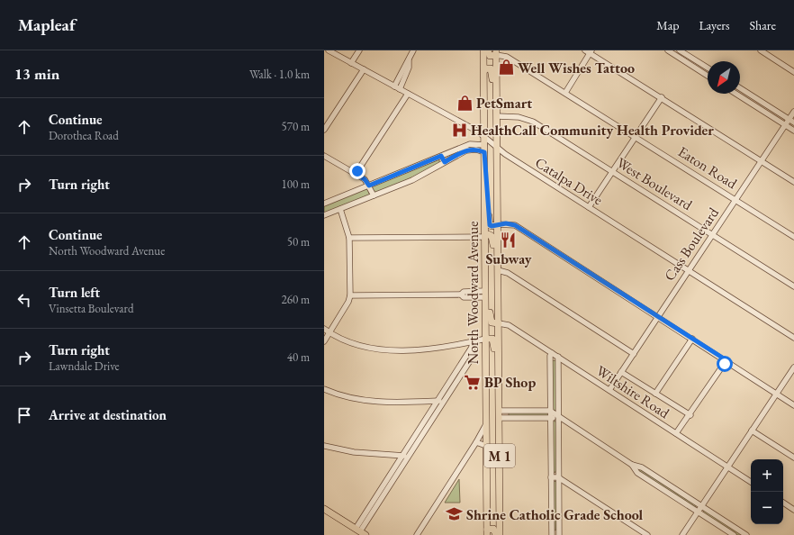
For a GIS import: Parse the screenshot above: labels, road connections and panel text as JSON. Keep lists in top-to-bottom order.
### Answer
{
  "streets": {
    "main road": ["North Woodward Avenue", "M 1"],
    "street": [
      "Eaton Road",
      "Catalpa Drive",
      "West Boulevard",
      "Cass Boulevard",
      "Wiltshire Road"
    ]
  },
  "crossings": [
    ["Eaton Road", "Cass Boulevard"],
    ["Eaton Road", "M 1"],
    ["Catalpa Drive", "Cass Boulevard"],
    ["Catalpa Drive", "North Woodward Avenue"],
    ["Catalpa Drive", "M 1"],
    ["West Boulevard", "Cass Boulevard"],
    ["West Boulevard", "M 1"],
    ["Cass Boulevard", "Wiltshire Road"],
    ["Wiltshire Road", "M 1"]
  ],
  "places": {
    "shop": ["Well Wishes Tattoo", "PetSmart"],
    "hospital": ["HealthCall Community Health Provider"],
    "restaurant": ["Subway"],
    "supermarket": ["BP Shop"],
    "school or university": ["Shrine Catholic Grade School"]
  },
  "north": "bottom left",
  "page": {
    "header": "Mapleaf",
    "nav": ["Map", "Layers", "Share"],
    "heading": ["13 min", "Walk · 1.0 km"],
    "list": [
      ["Continue", "Dorothea Road", "570 m"],
      ["Turn right", "100 m"],
      ["Continue", "North Woodward Avenue", "50 m"],
      ["Turn left", "Vinsetta Boulevard", "260 m"],
      ["Turn right", "Lawndale Drive", "40 m"],
      "Arrive at destination"
    ],
    "map_buttons": ["+", "−"]
  }
}
